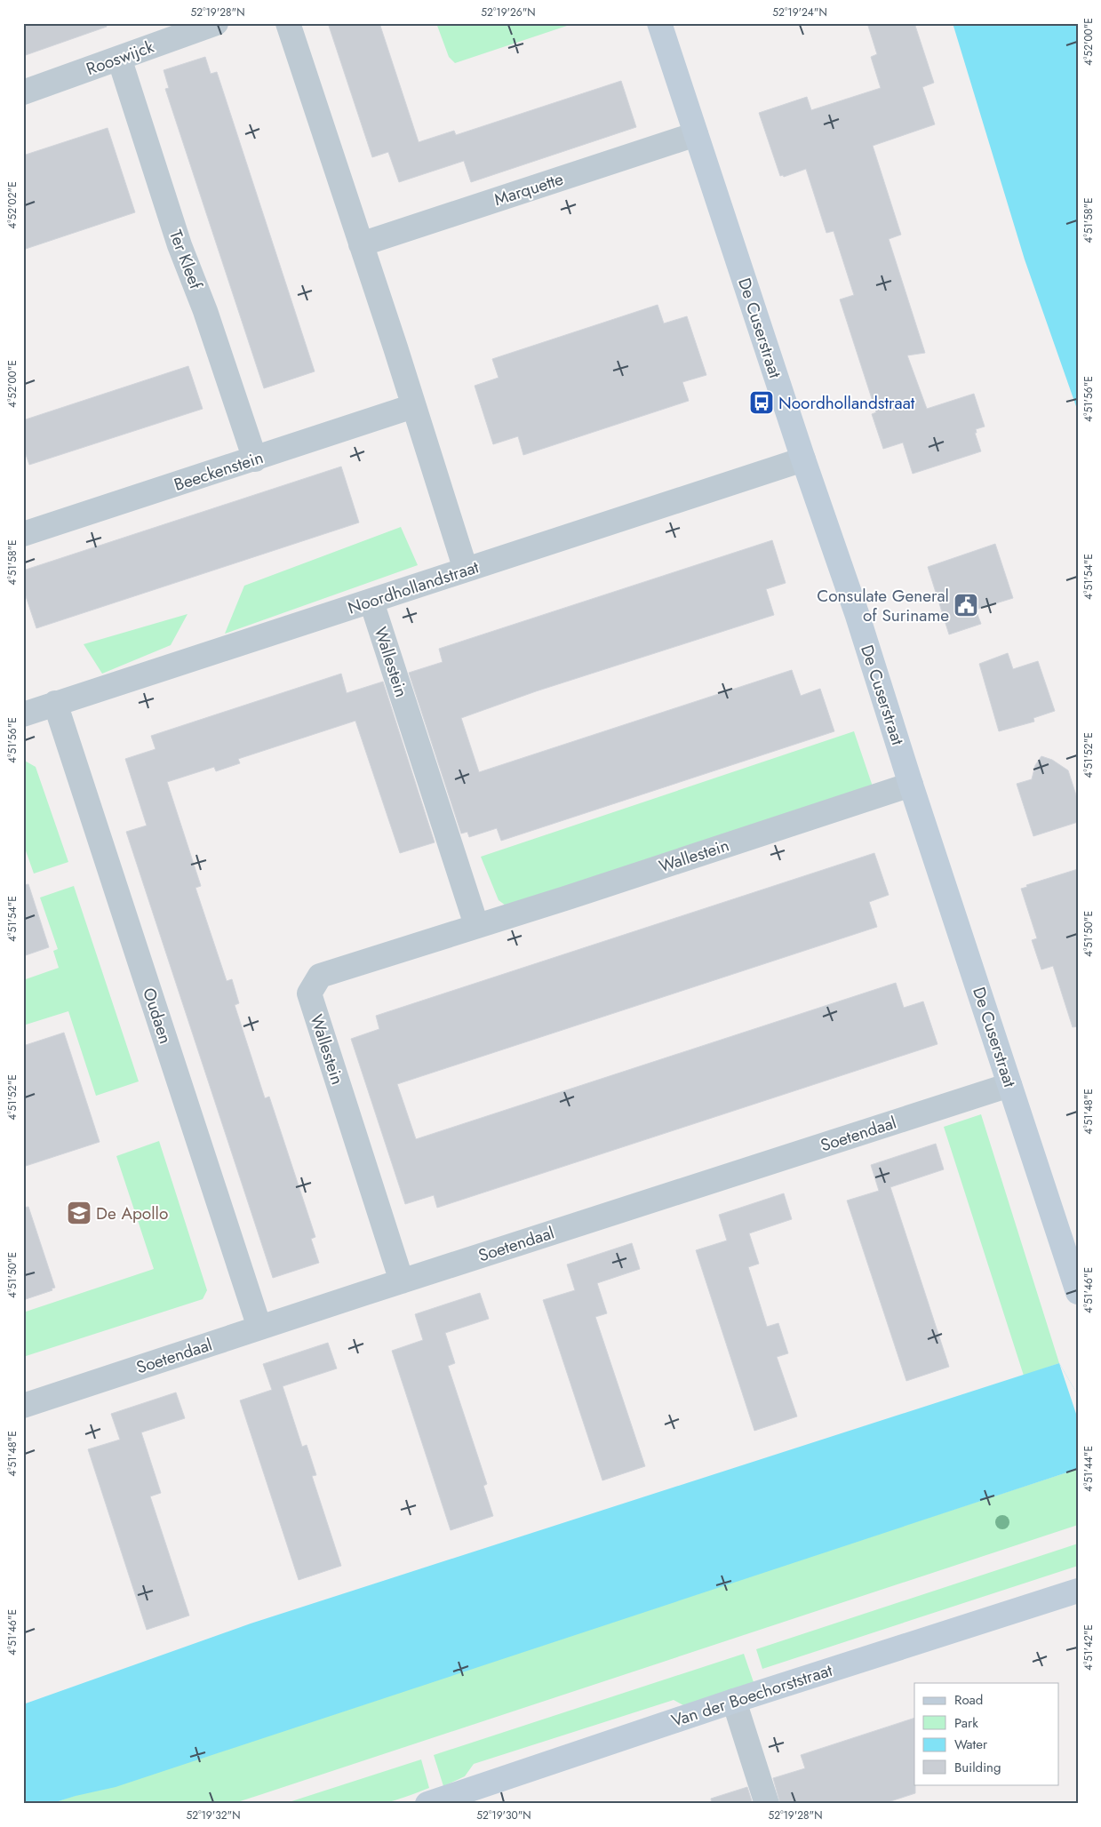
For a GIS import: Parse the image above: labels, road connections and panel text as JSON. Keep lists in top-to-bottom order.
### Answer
{
  "streets": {
    "street": [
      "Rooswijck",
      "Marquette",
      "Ter Kleef",
      "De Cuserstraat",
      "Beeckenstein",
      "Noordhollandstraat",
      "Wallestein",
      "Oudaen",
      "Soetendaal",
      "Van der Boechorststraat"
    ]
  },
  "crossings": [
    ["Rooswijck", "Ter Kleef"],
    ["Marquette", "De Cuserstraat"],
    ["Ter Kleef", "Beeckenstein"],
    ["De Cuserstraat", "Noordhollandstraat"],
    ["De Cuserstraat", "Wallestein"],
    ["De Cuserstraat", "Soetendaal"],
    ["Noordhollandstraat", "Wallestein"],
    ["Noordhollandstraat", "Oudaen"],
    ["Wallestein", "Soetendaal"],
    ["Oudaen", "Soetendaal"]
  ],
  "places": {
    "bus stop": ["Noordhollandstraat"],
    "public building": ["Consulate General of Suriname"],
    "school or university": ["De Apollo"]
  },
  "legend": [
    "Road",
    "Park",
    "Water",
    "Building"
  ],
  "coordinates": [
    "52°19'28\"N",
    "52°19'26\"N",
    "52°19'24\"N",
    "4°52'00\"E",
    "4°52'02\"E",
    "4°51'58\"E",
    "4°51'56\"E",
    "4°51'54\"E",
    "4°51'52\"E",
    "4°51'50\"E",
    "4°51'48\"E",
    "4°51'46\"E",
    "4°51'44\"E",
    "4°51'42\"E",
    "52°19'32\"N",
    "52°19'30\"N"
  ]
}
